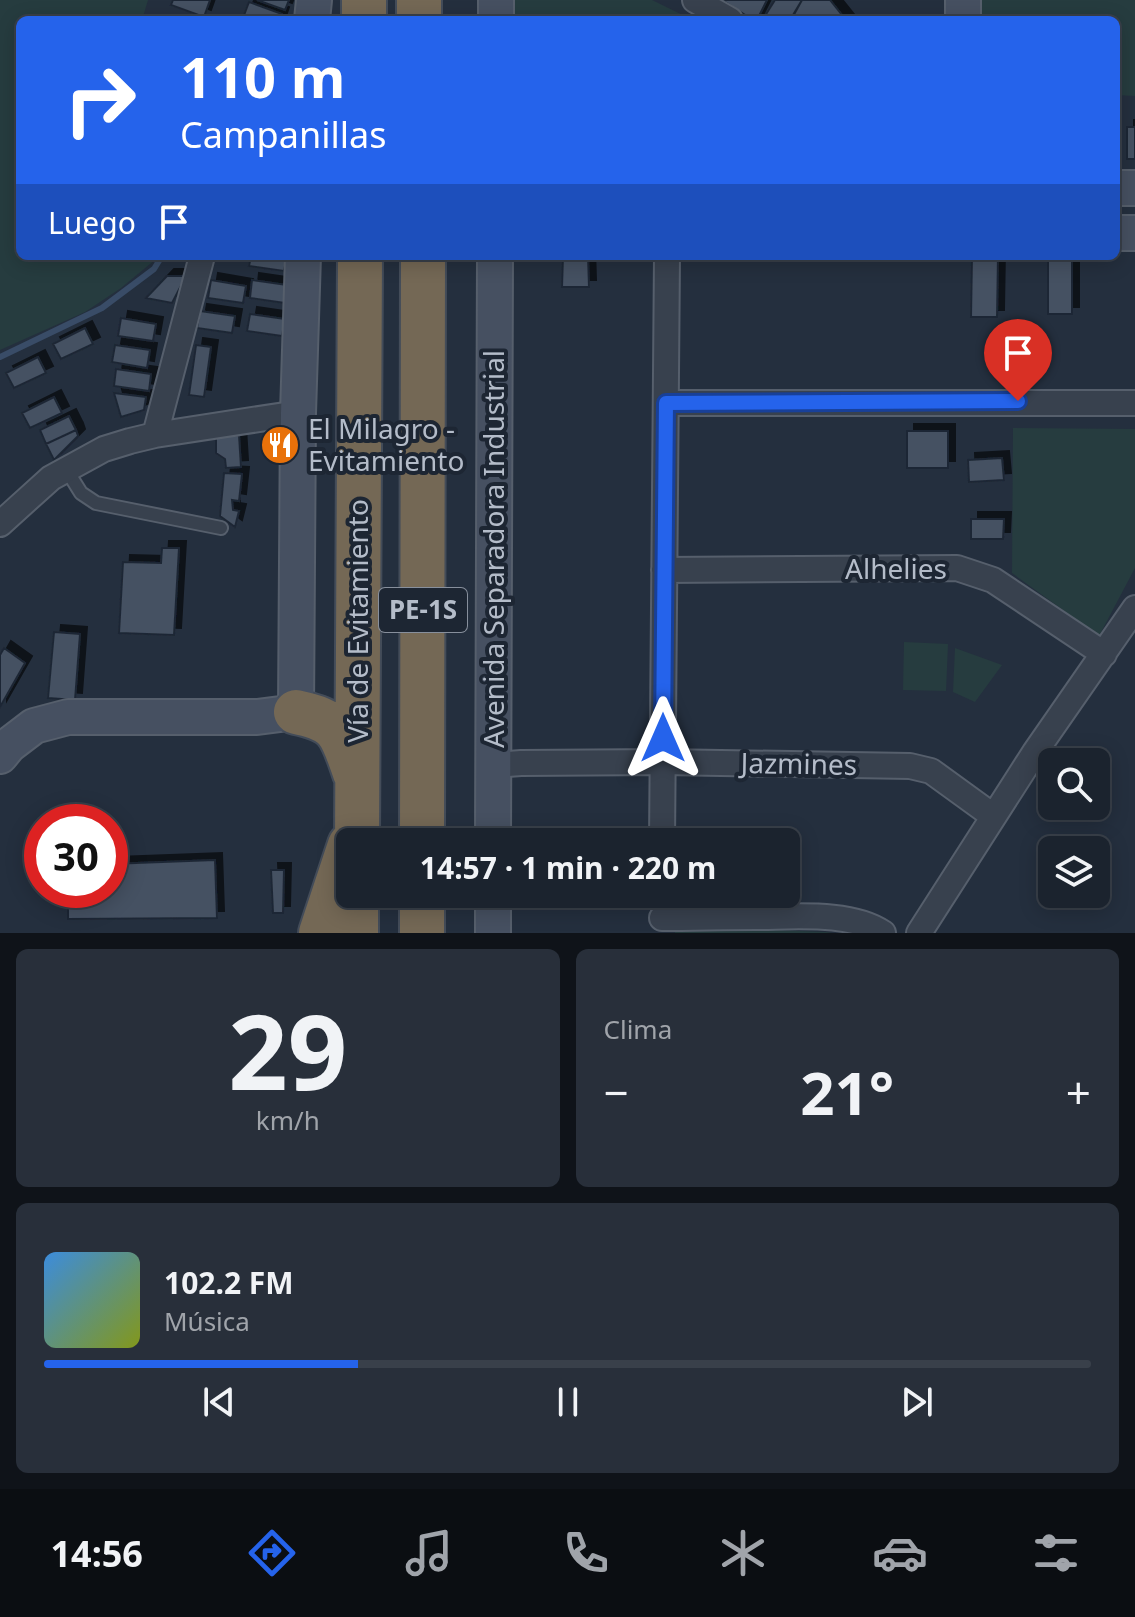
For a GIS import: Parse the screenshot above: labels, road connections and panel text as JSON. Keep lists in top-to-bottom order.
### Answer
{
  "streets": {
    "highway": ["PE-1S", "Vía de Evitamiento"],
    "street": ["Avenida Separadora Industrial", "Alhelies", "Jazmines"]
  },
  "crossings": [
    ["Avenida Separadora Industrial", "Jazmines"]
  ],
  "places": {
    "restaurant": ["El Milagro - Evitamiento"]
  },
  "page": {
    "turn": ["110 m", "Campanillas"],
    "then": "Luego",
    "limit": "30",
    "trip": "14:57 · 1 min · 220 m",
    "tile": [
      ["29", "km/h"],
      "Clima"
    ],
    "heat": ["−", "21°", "+"],
    "song": ["102.2 FM", "Música"],
    "tabs": "14:56"
  }
}
